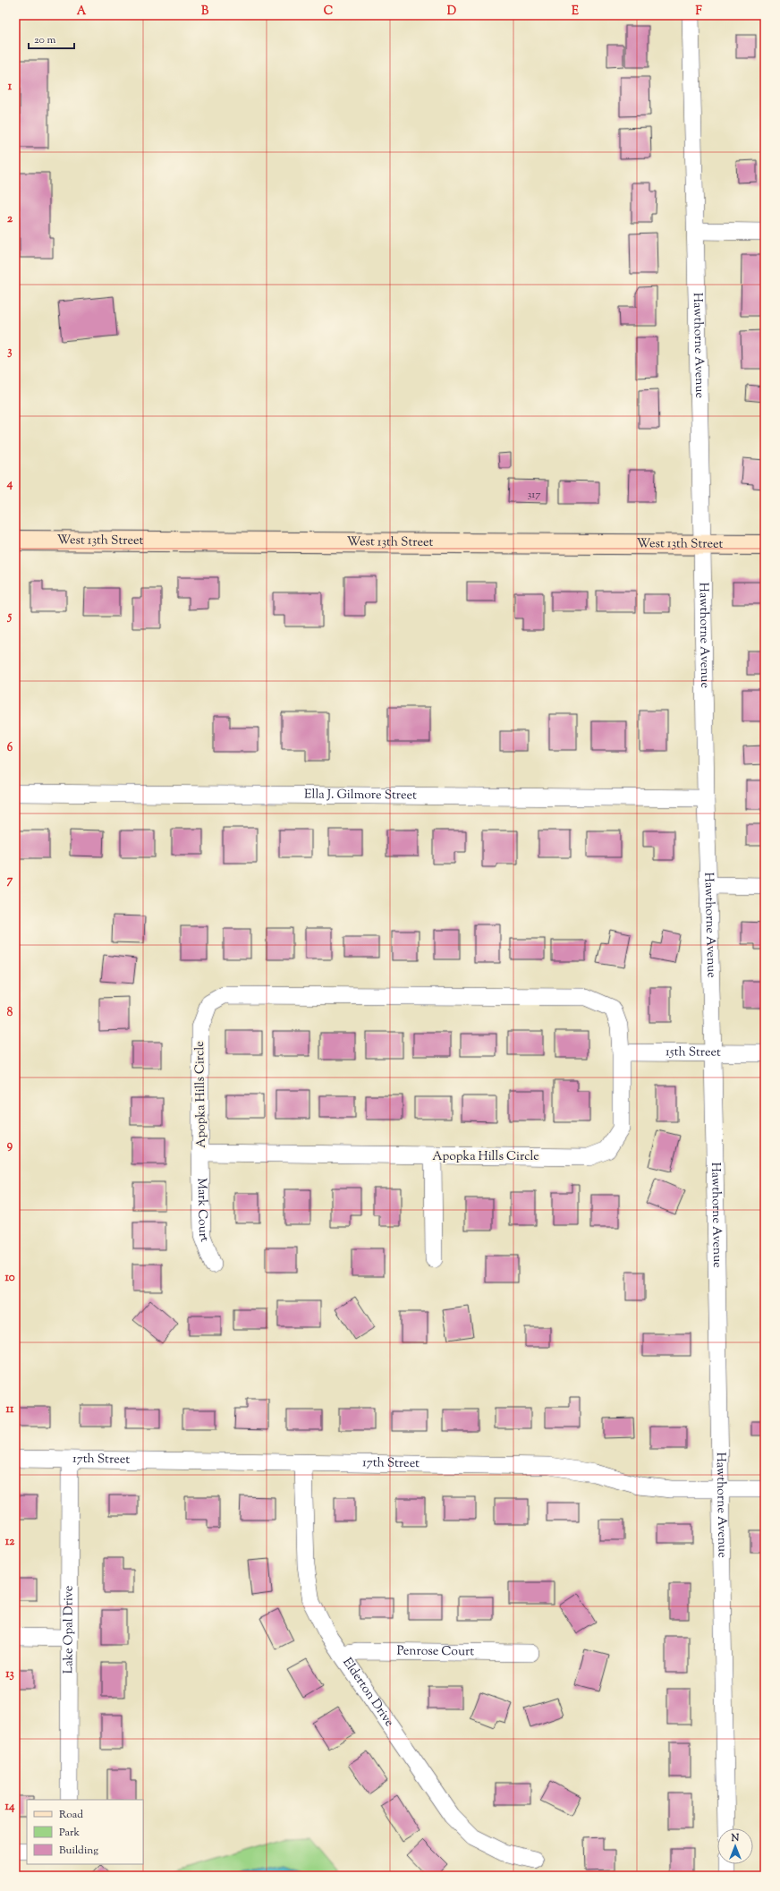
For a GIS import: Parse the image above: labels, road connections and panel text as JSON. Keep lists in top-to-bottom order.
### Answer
{
  "streets": {
    "street": [
      "Hawthorne Avenue",
      "West 13th Street",
      "Ella J. Gilmore Street",
      "15th Street",
      "Apopka Hills Circle",
      "Mark Court",
      "17th Street",
      "Lake Opal Drive",
      "Penrose Court",
      "Elderton Drive"
    ]
  },
  "crossings": [
    ["Hawthorne Avenue", "West 13th Street"],
    ["Hawthorne Avenue", "Ella J. Gilmore Street"],
    ["Hawthorne Avenue", "15th Street"],
    ["Hawthorne Avenue", "17th Street"],
    ["15th Street", "Apopka Hills Circle"],
    ["Apopka Hills Circle", "Mark Court"],
    ["17th Street", "Lake Opal Drive"],
    ["17th Street", "Elderton Drive"],
    ["Penrose Court", "Elderton Drive"]
  ],
  "house_numbers": ["317"],
  "legend": ["Road", "Park", "Building"],
  "scale_bar": "20 m",
  "north": "top",
  "grid": {
    "columns": [
      "A",
      "B",
      "C",
      "D",
      "E",
      "F"
    ],
    "rows": [
      "1",
      "2",
      "3",
      "4",
      "5",
      "6",
      "7",
      "8",
      "9",
      "10",
      "11",
      "12",
      "13",
      "14"
    ]
  }
}
